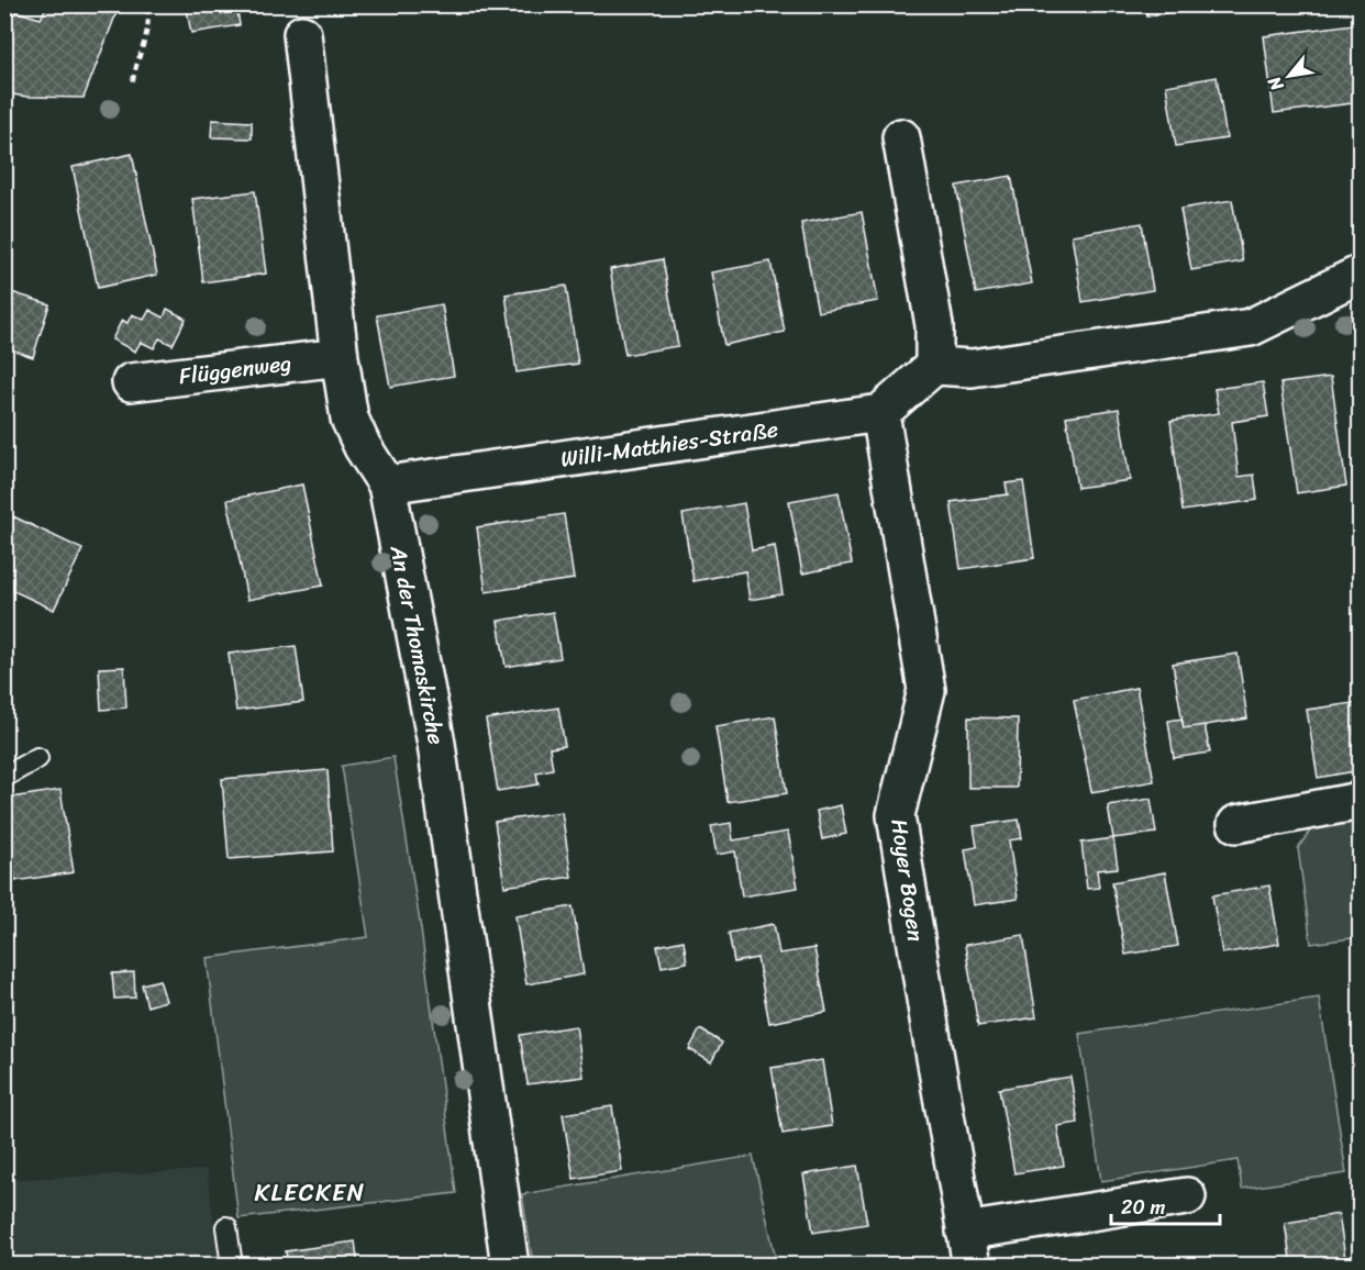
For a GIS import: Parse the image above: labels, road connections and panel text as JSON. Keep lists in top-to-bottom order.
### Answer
{
  "streets": {
    "street": [
      "Flüggenweg",
      "Willi-Matthies-Straße",
      "An der Thomaskirche",
      "Hoyer Bogen"
    ]
  },
  "crossings": [
    ["Flüggenweg", "An der Thomaskirche"],
    ["Willi-Matthies-Straße", "An der Thomaskirche"],
    ["Willi-Matthies-Straße", "Hoyer Bogen"]
  ],
  "districts": ["KLECKEN"],
  "scale_bar": "20 m",
  "north": "bottom left"
}
